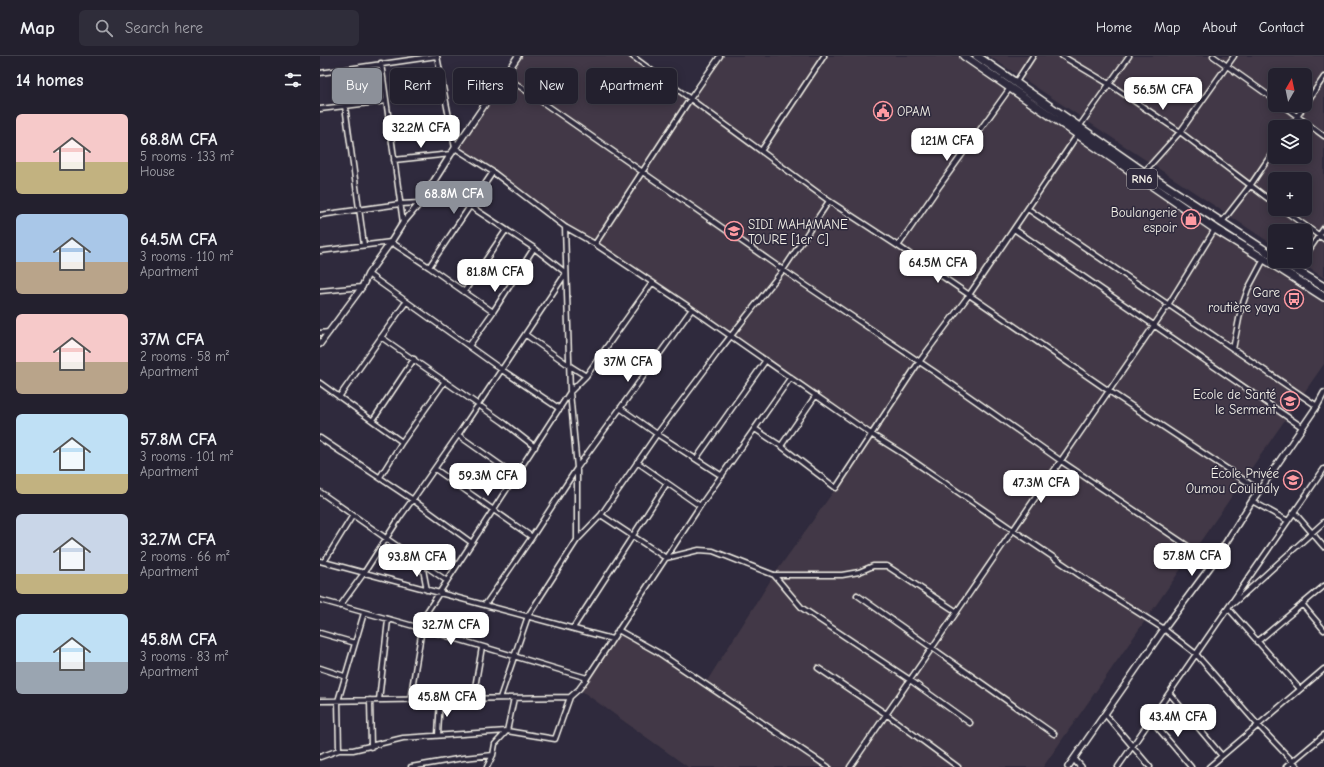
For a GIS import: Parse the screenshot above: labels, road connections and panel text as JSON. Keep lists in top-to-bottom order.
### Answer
{
  "streets": {
    "highway": ["RN6"]
  },
  "places": {
    "public building": ["OPAM"],
    "shop": ["Boulangerie espoir"],
    "school or university": ["SIDI MAHAMANE TOURE [1er C]", "Ecole de Santé le Serment", "École Privée Oumou Coulibaly"],
    "bus stop": ["Gare routière yaya"]
  },
  "north": "top",
  "page": {
    "header": "Map",
    "search": "Search here",
    "nav": [
      "Home",
      "Map",
      "About",
      "Contact"
    ],
    "heading": "14 homes",
    "map_buttons": ["+", "−"],
    "chip": [
      "Buy",
      "Rent",
      "Filters",
      "New",
      "Apartment"
    ],
    "price": [
      "56.5M CFA",
      "32.2M CFA",
      "121M CFA",
      "68.8M CFA",
      "64.5M CFA",
      "81.8M CFA",
      "37M CFA",
      "59.3M CFA",
      "47.3M CFA",
      "57.8M CFA",
      "93.8M CFA",
      "32.7M CFA",
      "45.8M CFA",
      "43.4M CFA"
    ],
    "list": [
      {
        "name": "68.8M CFA",
        "note": "5 rooms · 133 m² · House"
      },
      {
        "name": "64.5M CFA",
        "note": "3 rooms · 110 m² · Apartment"
      },
      {
        "name": "37M CFA",
        "note": "2 rooms · 58 m² · Apartment"
      },
      {
        "name": "57.8M CFA",
        "note": "3 rooms · 101 m² · Apartment"
      },
      {
        "name": "32.7M CFA",
        "note": "2 rooms · 66 m² · Apartment"
      },
      {
        "name": "45.8M CFA",
        "note": "3 rooms · 83 m² · Apartment"
      }
    ]
  }
}
